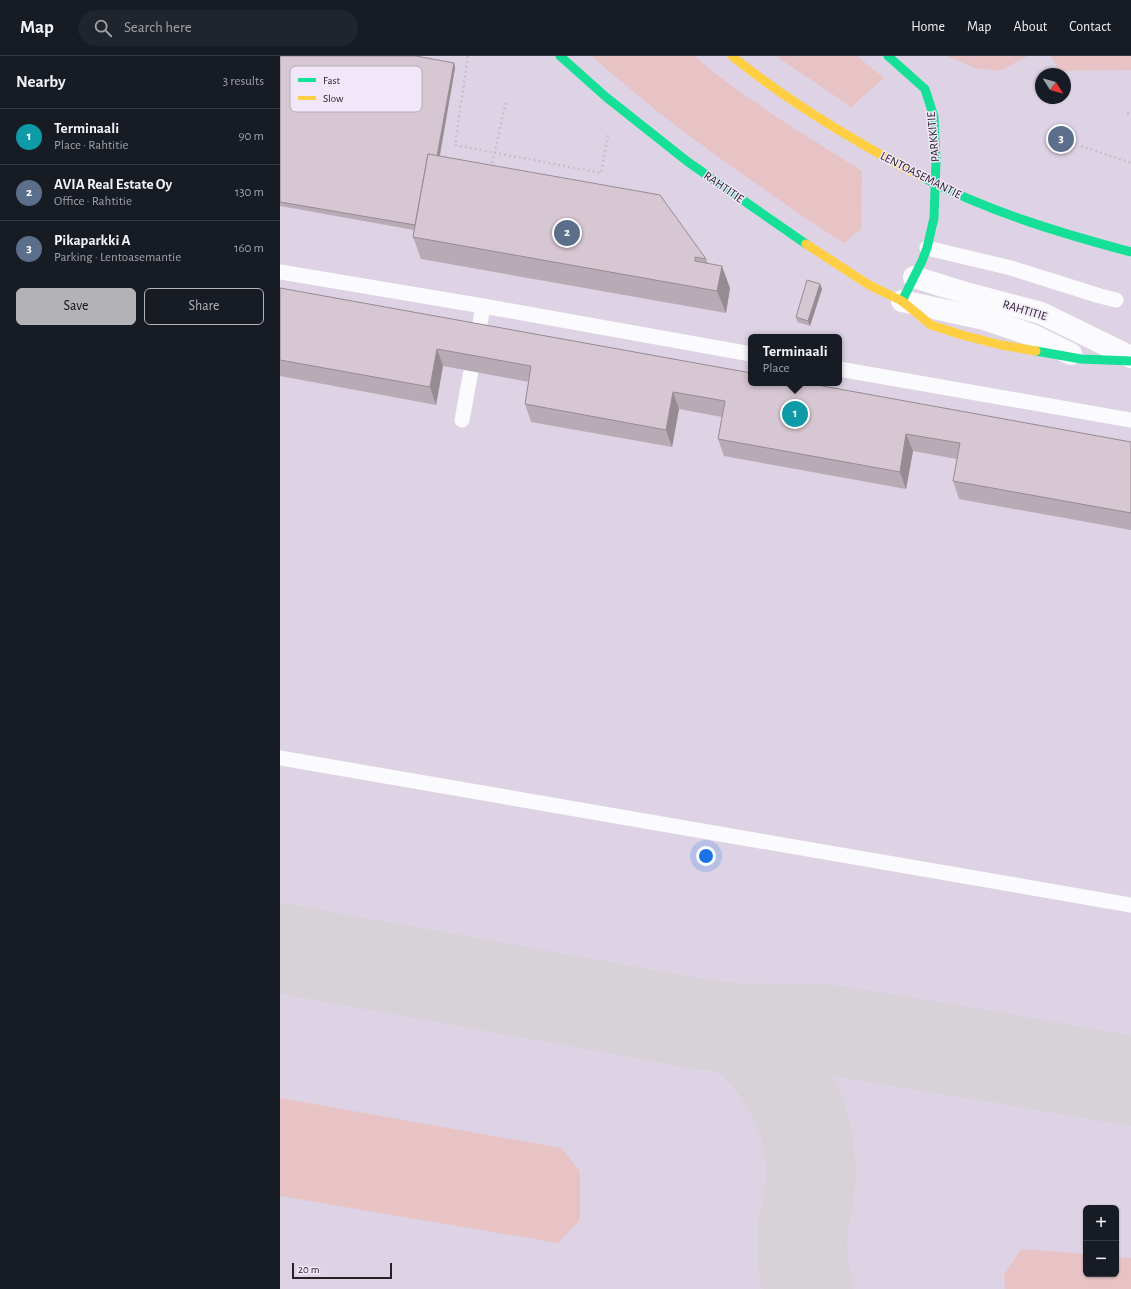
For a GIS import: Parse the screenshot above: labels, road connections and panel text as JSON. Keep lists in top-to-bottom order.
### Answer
{
  "streets": {
    "street": ["PARKKITIE", "LENTOASEMANTIE", "RAHTITIE"]
  },
  "crossings": [
    ["PARKKITIE", "RAHTITIE"]
  ],
  "legend": ["Fast", "Slow"],
  "scale_bar": "20 m",
  "north": "bottom right",
  "page": {
    "header": "Map",
    "search": "Search here",
    "nav": [
      "Home",
      "Map",
      "About",
      "Contact"
    ],
    "heading": ["Nearby", "3 results"],
    "list": [
      {
        "mark": "1",
        "name": "Terminaali",
        "note": "Place · Rahtitie",
        "value": "90 m"
      },
      {
        "mark": "2",
        "name": "AVIA Real Estate Oy",
        "note": "Office · Rahtitie",
        "value": "130 m"
      },
      {
        "mark": "3",
        "name": "Pikaparkki A",
        "note": "Parking · Lentoasemantie",
        "value": "160 m"
      }
    ],
    "pins": ["3", "2", "1"],
    "buttons": ["Save", "Share"],
    "popup": ["Terminaali", "Place"],
    "map_buttons": ["+", "−"],
    "scale": "20 m"
  }
}
